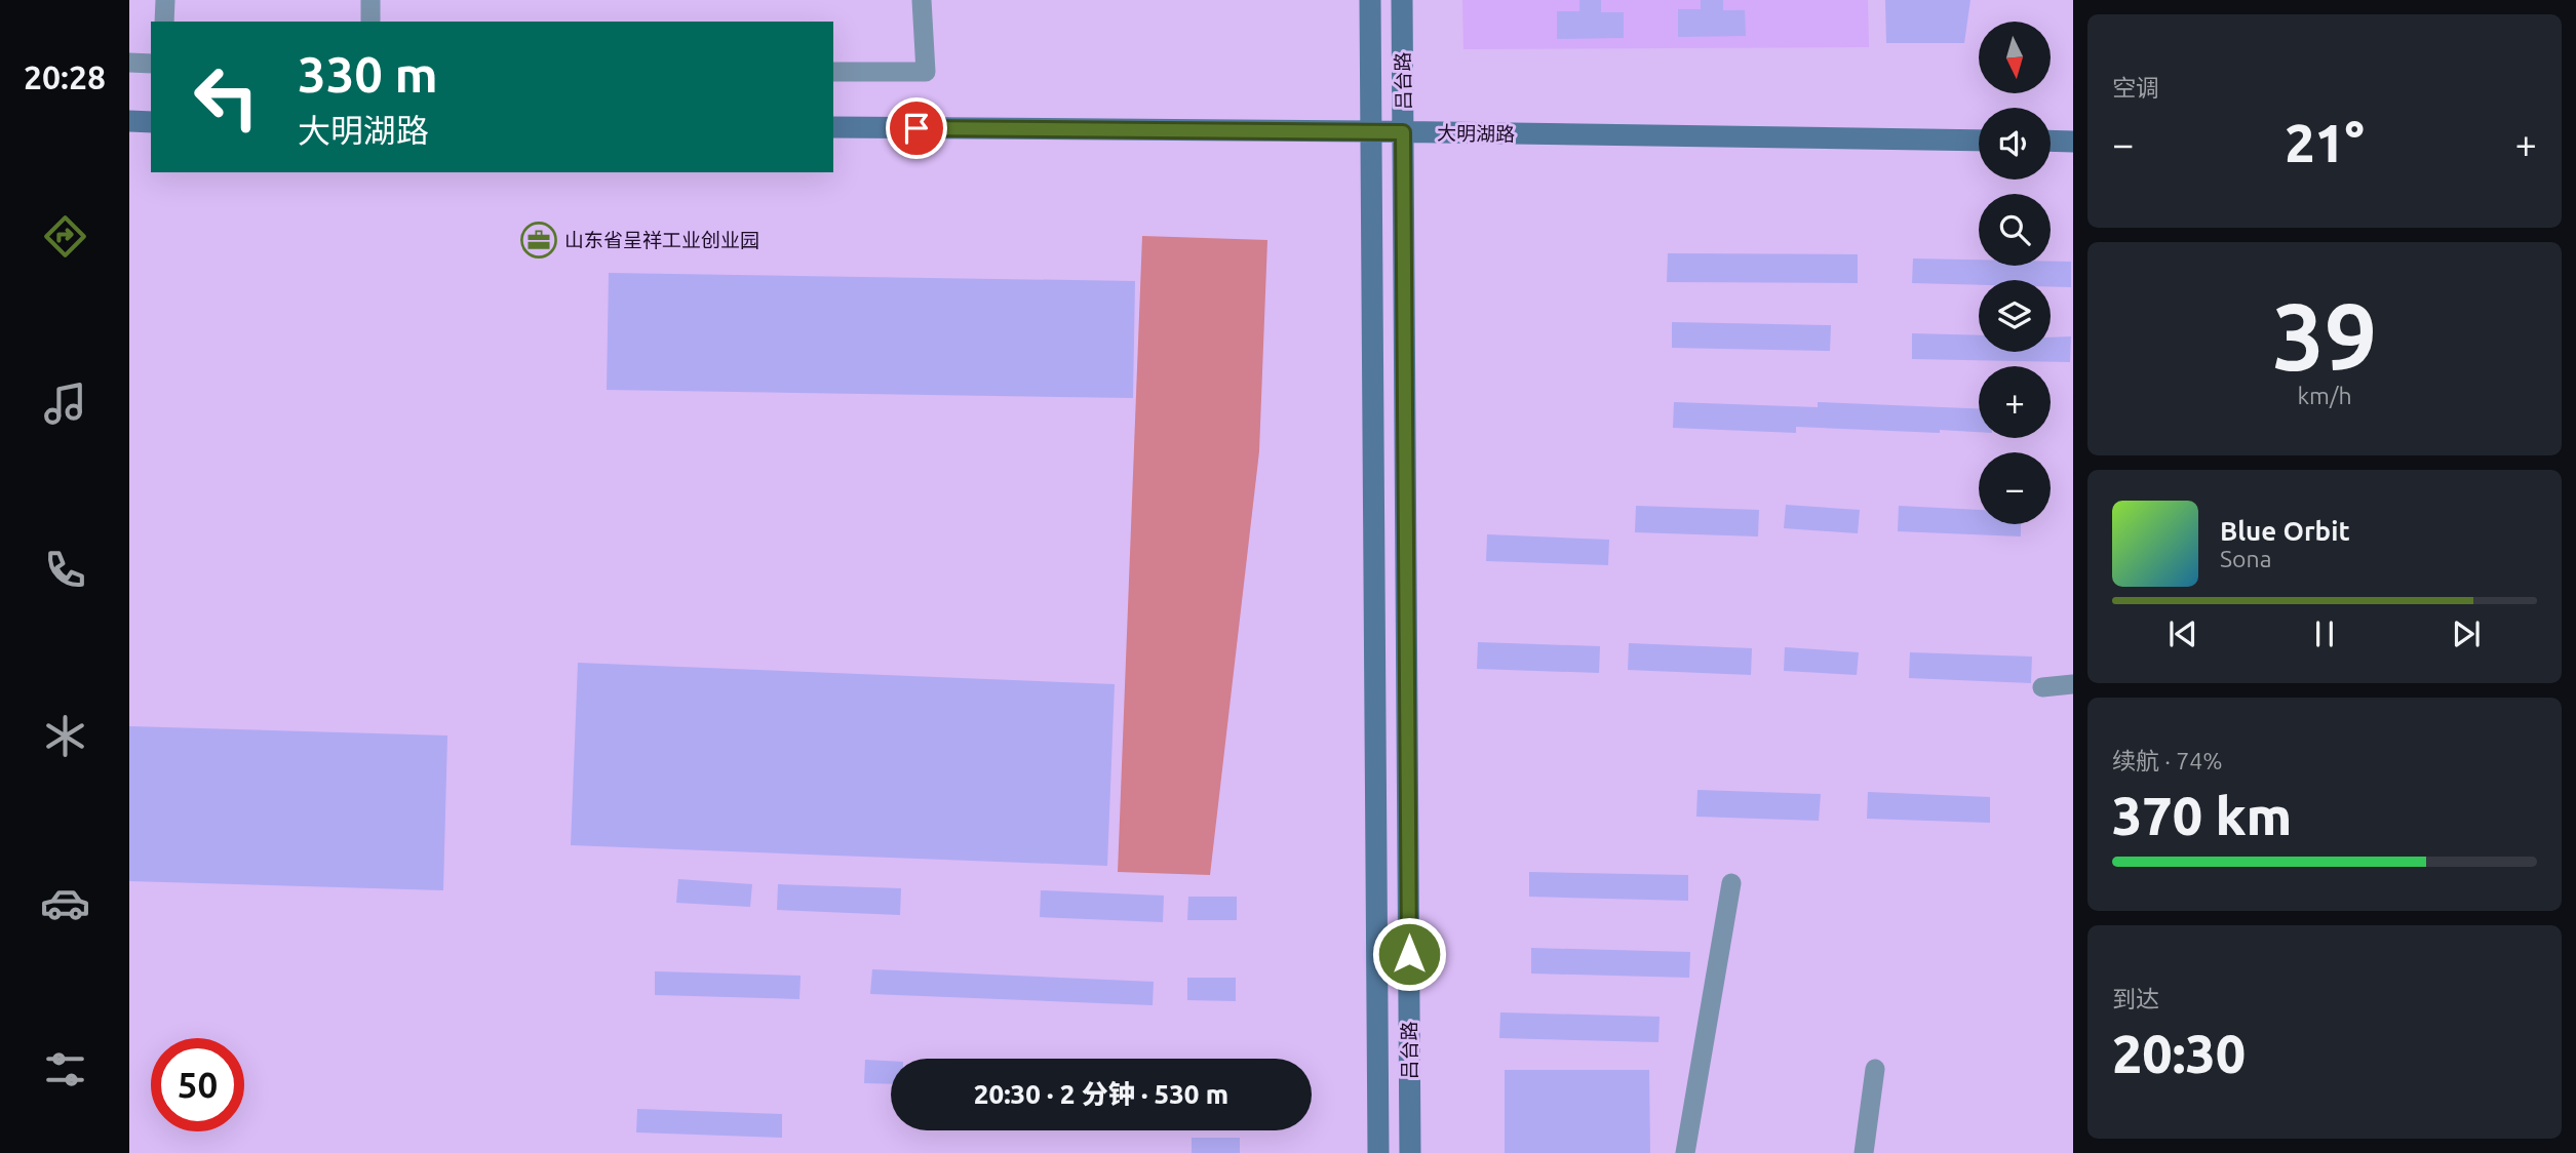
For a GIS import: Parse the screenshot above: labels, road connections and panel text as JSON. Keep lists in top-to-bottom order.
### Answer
{
  "streets": {
    "main road": ["吕台路", "大明湖路"]
  },
  "crossings": [
    ["吕台路", "大明湖路"]
  ],
  "places": {
    "office": ["山东省呈祥工业创业园"]
  },
  "north": "bottom",
  "page": {
    "tabs": "20:28",
    "tile": [
      "空调",
      ["39", "km/h"],
      ["续航 · 74%", "370 km"],
      ["到达", "20:30"]
    ],
    "map_buttons": ["+", "−"],
    "turn": ["330 m", "大明湖路"],
    "heat": ["−", "21°", "+"],
    "song": ["Blue Orbit", "Sona"],
    "limit": "50",
    "trip": "20:30 · 2 分钟 · 530 m"
  }
}
